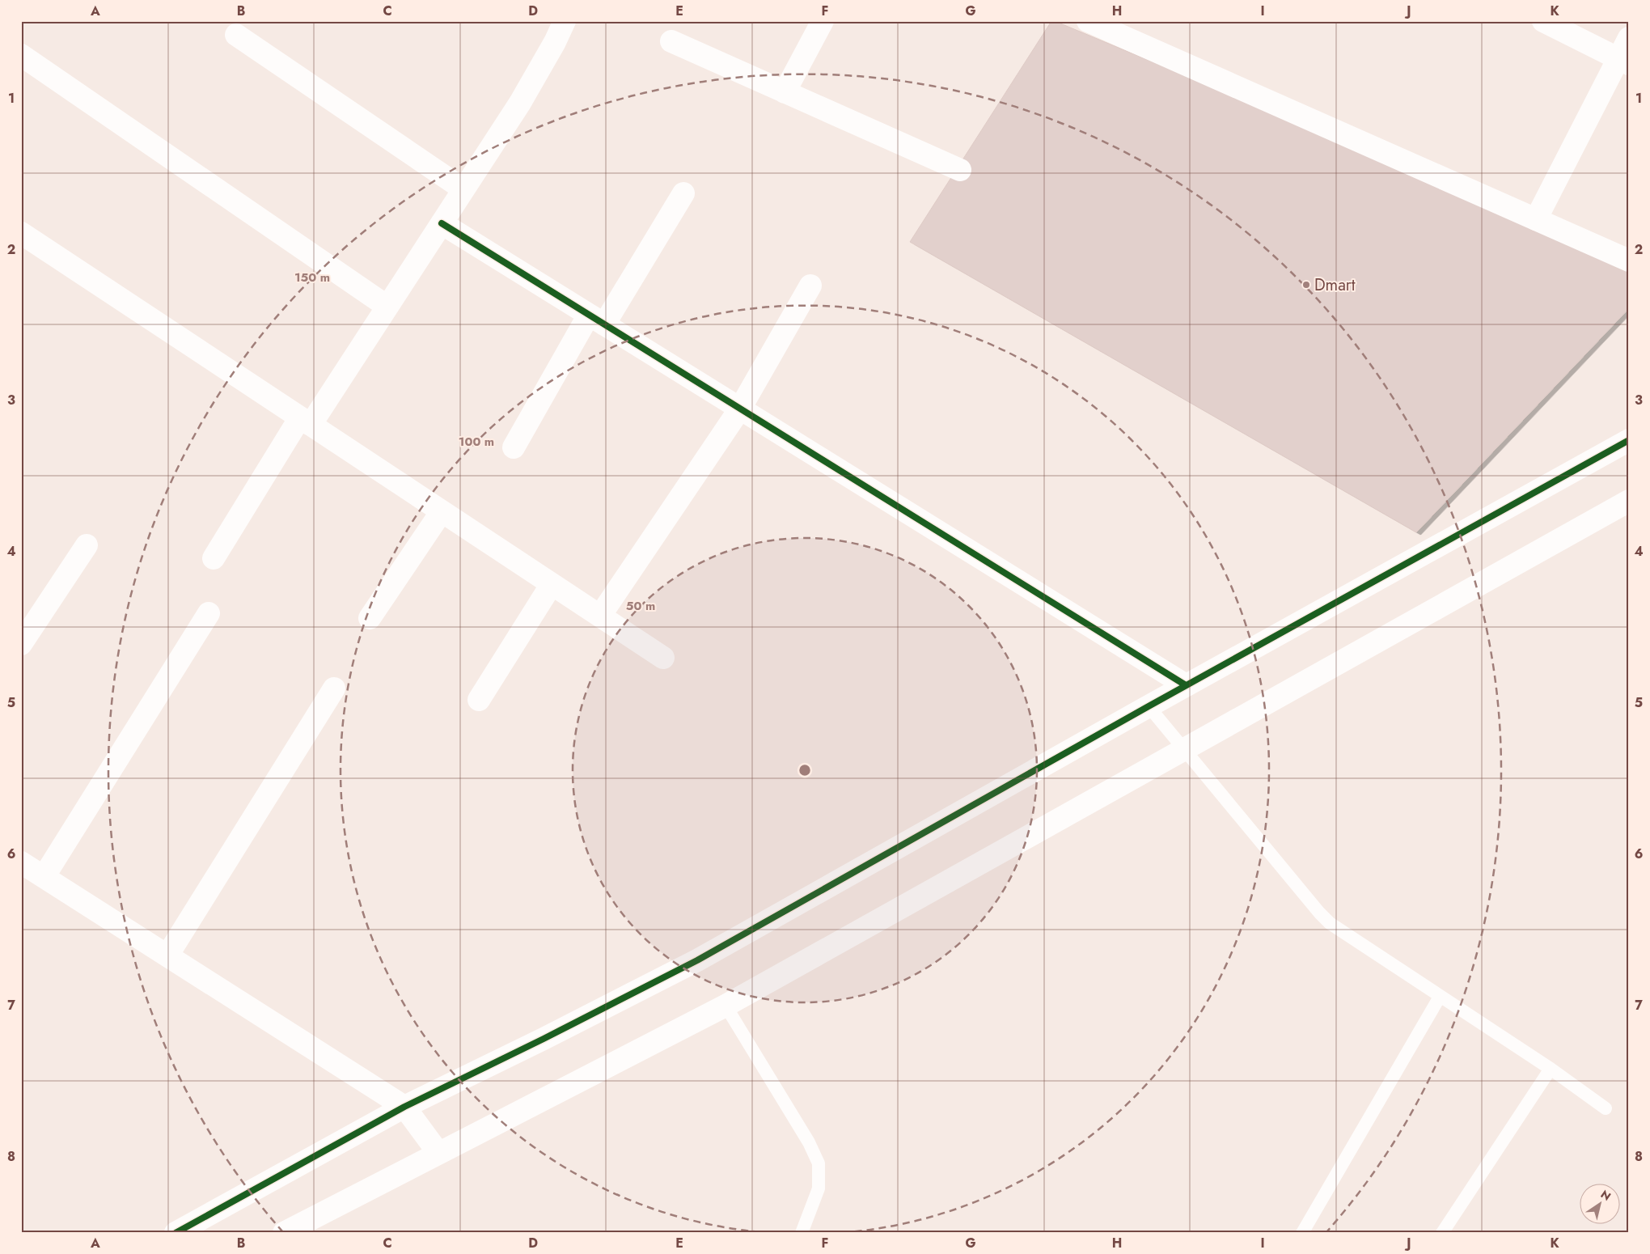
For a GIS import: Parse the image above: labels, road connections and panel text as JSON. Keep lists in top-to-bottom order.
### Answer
{
  "places": ["Dmart"],
  "north": "top right",
  "grid": {
    "columns": [
      "A",
      "B",
      "C",
      "D",
      "E",
      "F",
      "G",
      "H",
      "I",
      "J",
      "K"
    ],
    "rows": [
      "1",
      "2",
      "3",
      "4",
      "5",
      "6",
      "7",
      "8"
    ]
  },
  "rings": ["150 m", "100 m", "50 m"]
}
